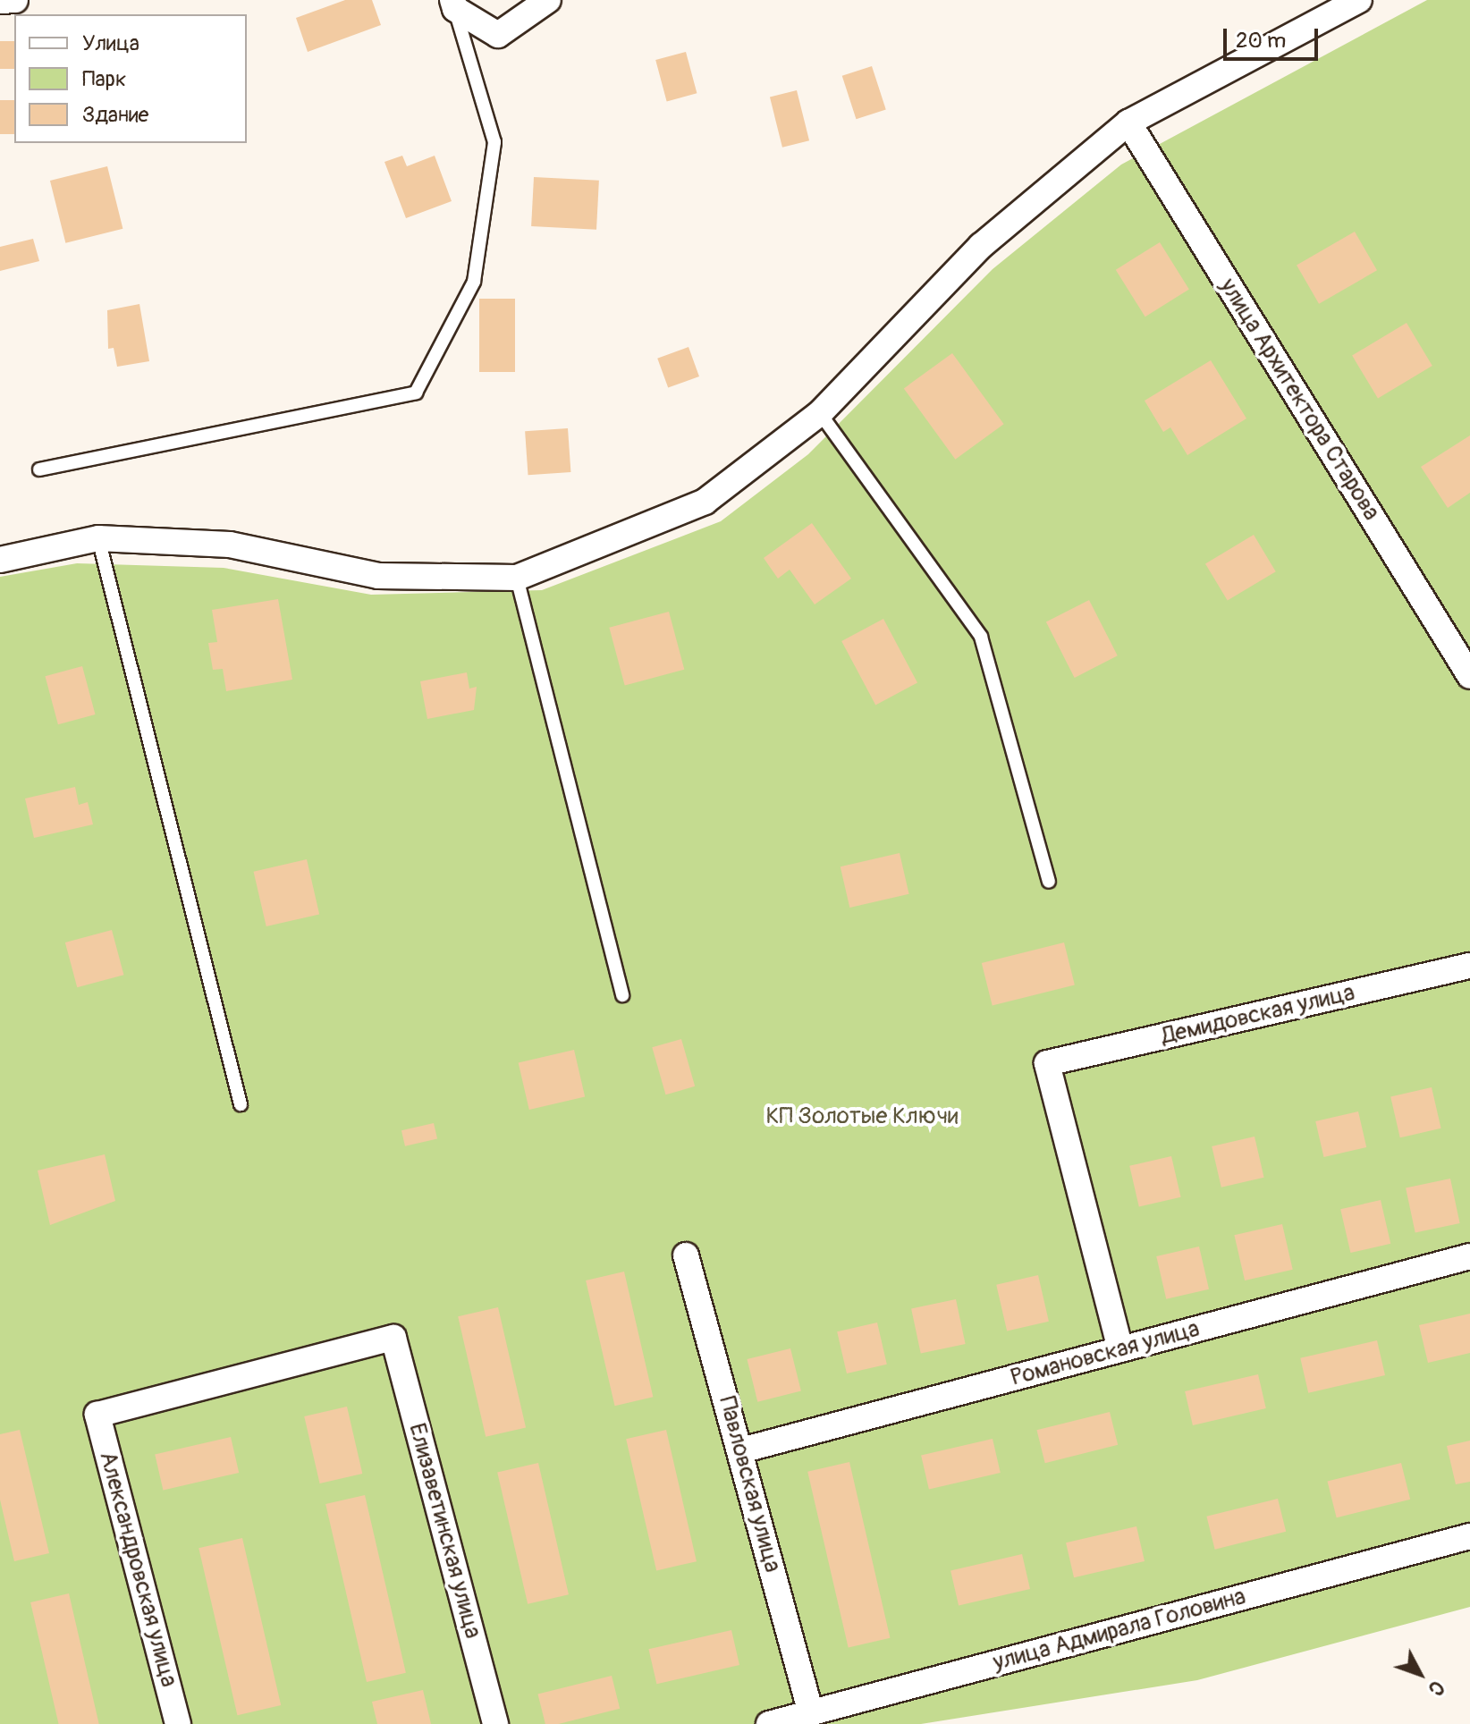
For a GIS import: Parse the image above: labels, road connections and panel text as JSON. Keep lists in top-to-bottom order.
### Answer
{
  "streets": {
    "street": [
      "улица Архитектора Старова",
      "Демидовская улица",
      "Романовская улица",
      "Павловская улица",
      "Елизаветинская улица",
      "Александровская улица",
      "улица Адмирала Головина"
    ]
  },
  "crossings": [
    ["Демидовская улица", "Романовская улица"],
    ["Романовская улица", "Павловская улица"],
    ["Павловская улица", "улица Адмирала Головина"],
    ["Елизаветинская улица", "Александровская улица"]
  ],
  "parks": ["КП Золотые Ключи"],
  "legend": ["Улица", "Парк", "Здание"],
  "scale_bar": "20 m",
  "north": "bottom right"
}
